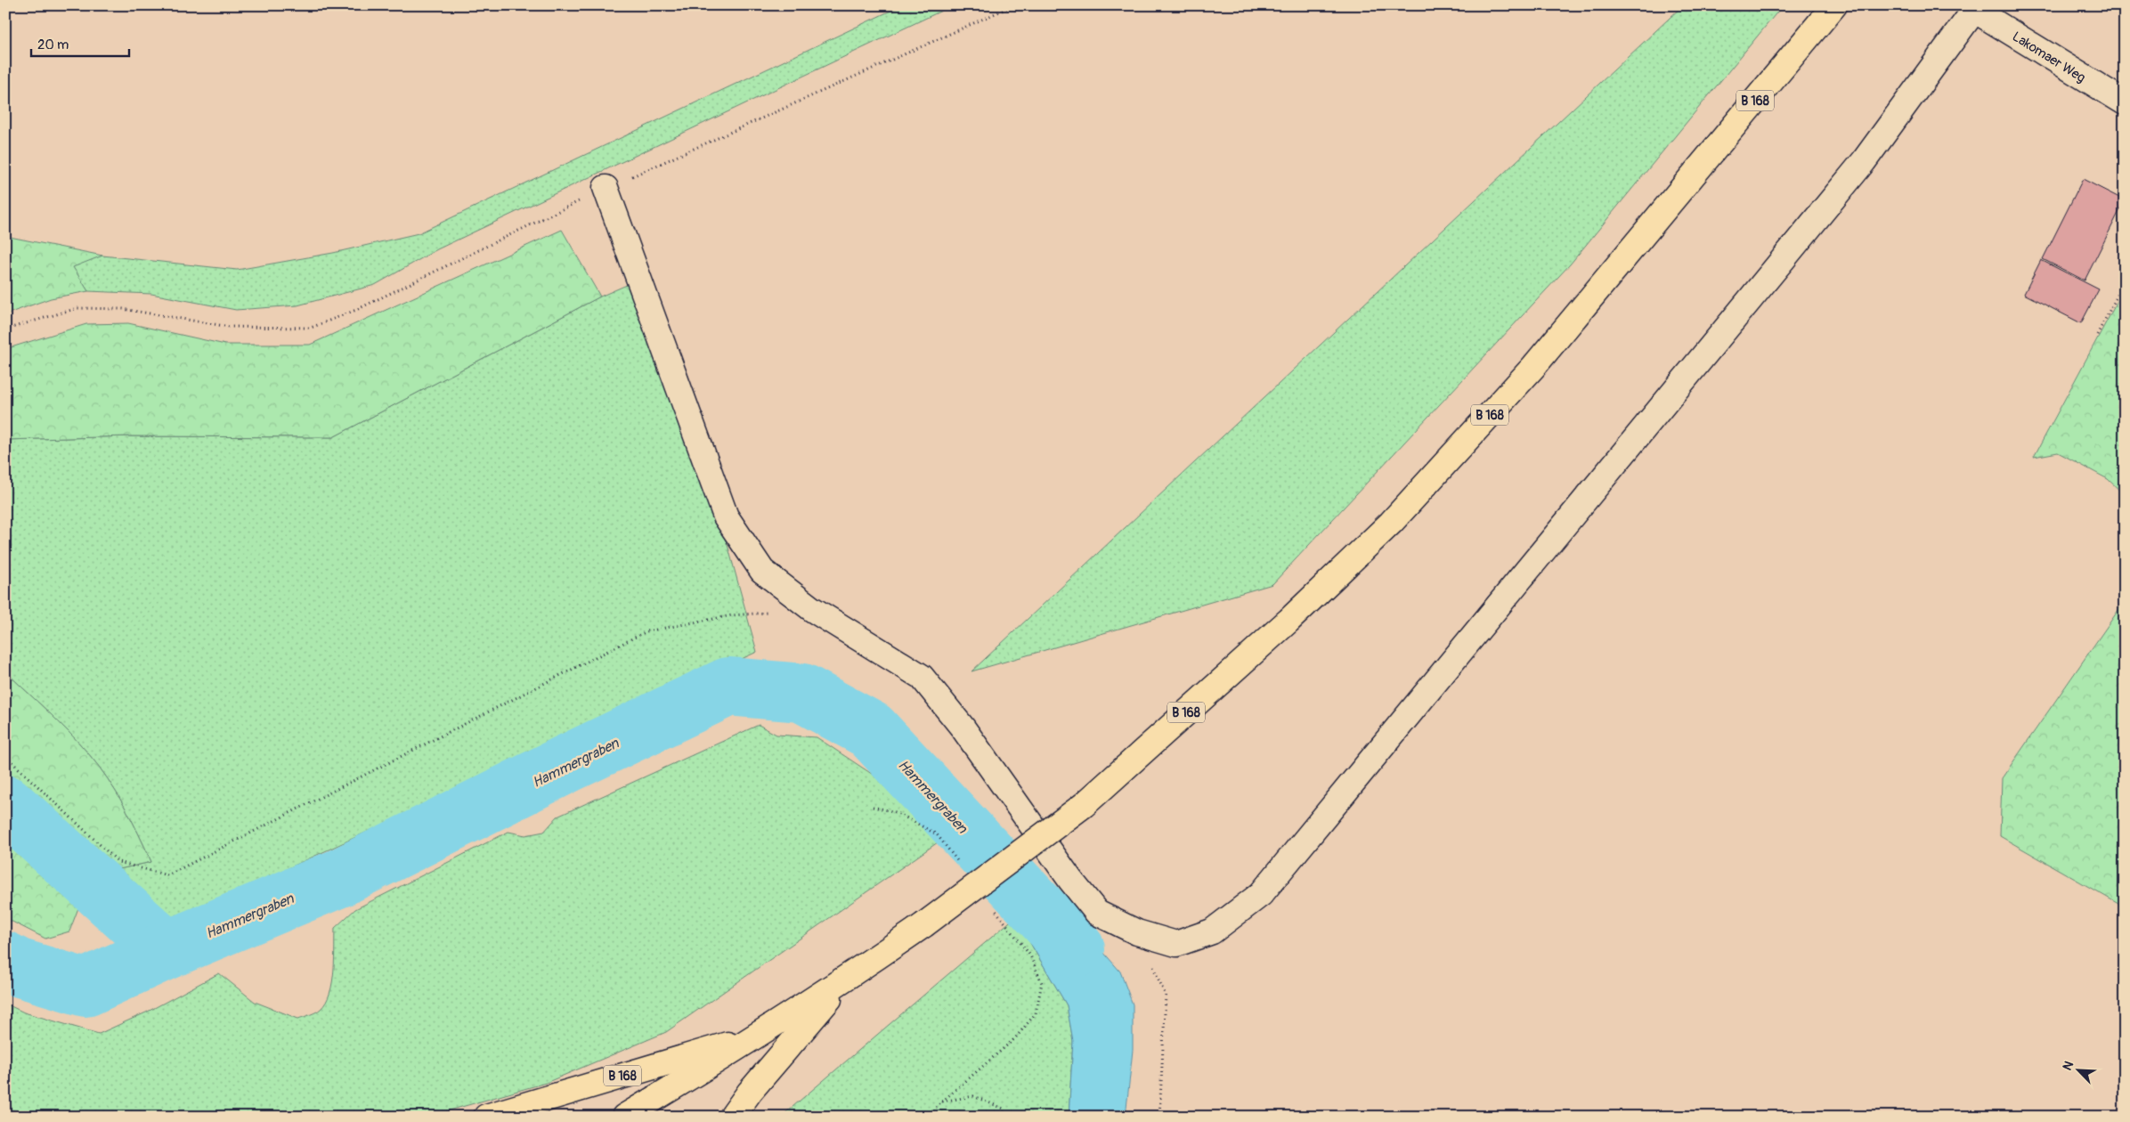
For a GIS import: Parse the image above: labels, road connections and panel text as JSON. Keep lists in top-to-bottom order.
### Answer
{
  "streets": {
    "main road": ["B 168"],
    "street": ["Lakomaer Weg"]
  },
  "water": ["Hammergraben"],
  "scale_bar": "20 m",
  "north": "top left"
}
